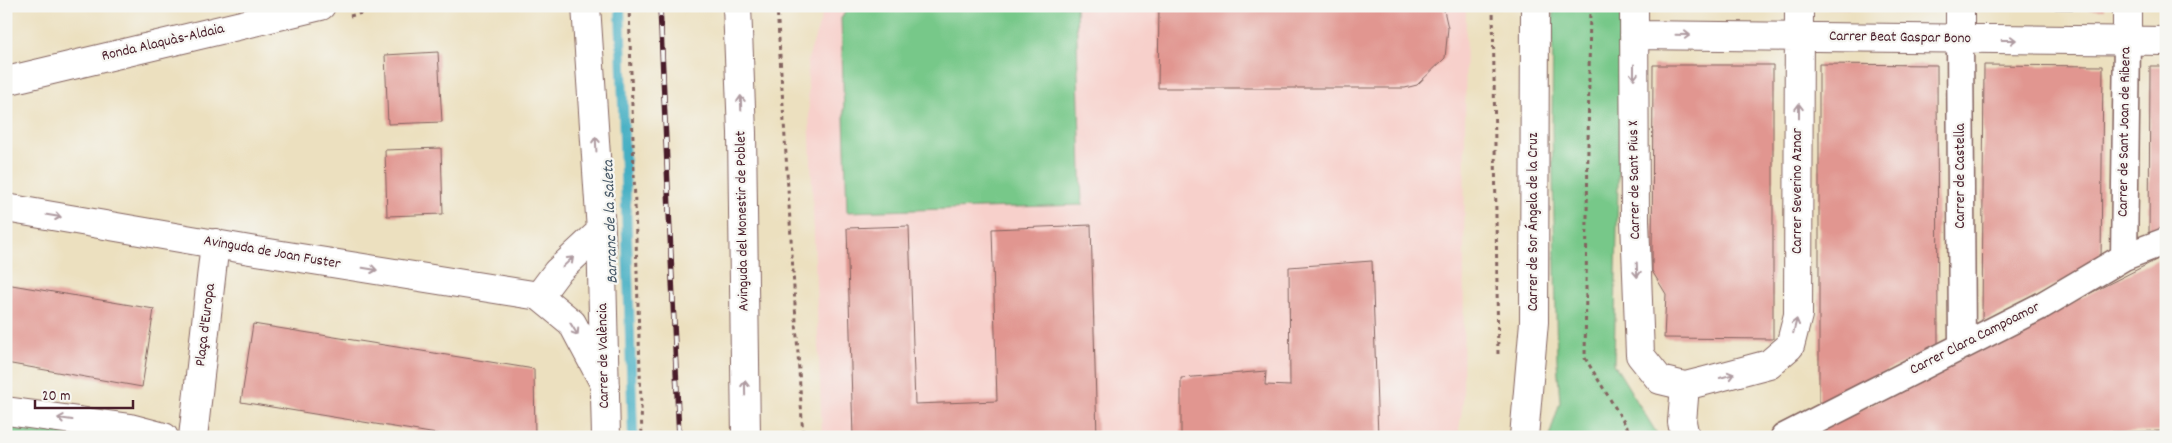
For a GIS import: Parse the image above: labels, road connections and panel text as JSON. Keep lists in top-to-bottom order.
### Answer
{
  "streets": {
    "street": [
      "Carrer Beat Gaspar Bono",
      "Ronda Alaquàs-Aldaia",
      "Carrer de Sant Joan de Ribera",
      "Carrer de Castella",
      "Carrer de Sant Pius X",
      "Carrer Severino Aznar",
      "Avinguda del Monestir de Poblet",
      "Carrer de Sor Ángela de la Cruz",
      "Avinguda de Joan Fuster",
      "Plaça d'Europa",
      "Carrer Clara Campoamor",
      "Carrer de València"
    ]
  },
  "crossings": [
    ["Carrer Beat Gaspar Bono", "Carrer de Sant Joan de Ribera"],
    ["Carrer Beat Gaspar Bono", "Carrer de Castella"],
    ["Carrer Beat Gaspar Bono", "Carrer de Sant Pius X"],
    ["Carrer Beat Gaspar Bono", "Carrer Severino Aznar"],
    ["Carrer de Sant Joan de Ribera", "Carrer Clara Campoamor"],
    ["Carrer de Castella", "Carrer Clara Campoamor"],
    ["Carrer de Sant Pius X", "Carrer Severino Aznar"],
    ["Avinguda de Joan Fuster", "Plaça d'Europa"],
    ["Avinguda de Joan Fuster", "Carrer de València"]
  ],
  "one_way": [
    "Carrer Beat Gaspar Bono",
    "Carrer de Sant Pius X",
    "Carrer Severino Aznar",
    "Avinguda del Monestir de Poblet",
    "Avinguda de Joan Fuster",
    "Carrer de València"
  ],
  "water": ["Barranc de la Saleta"],
  "scale_bar": "20 m"
}
